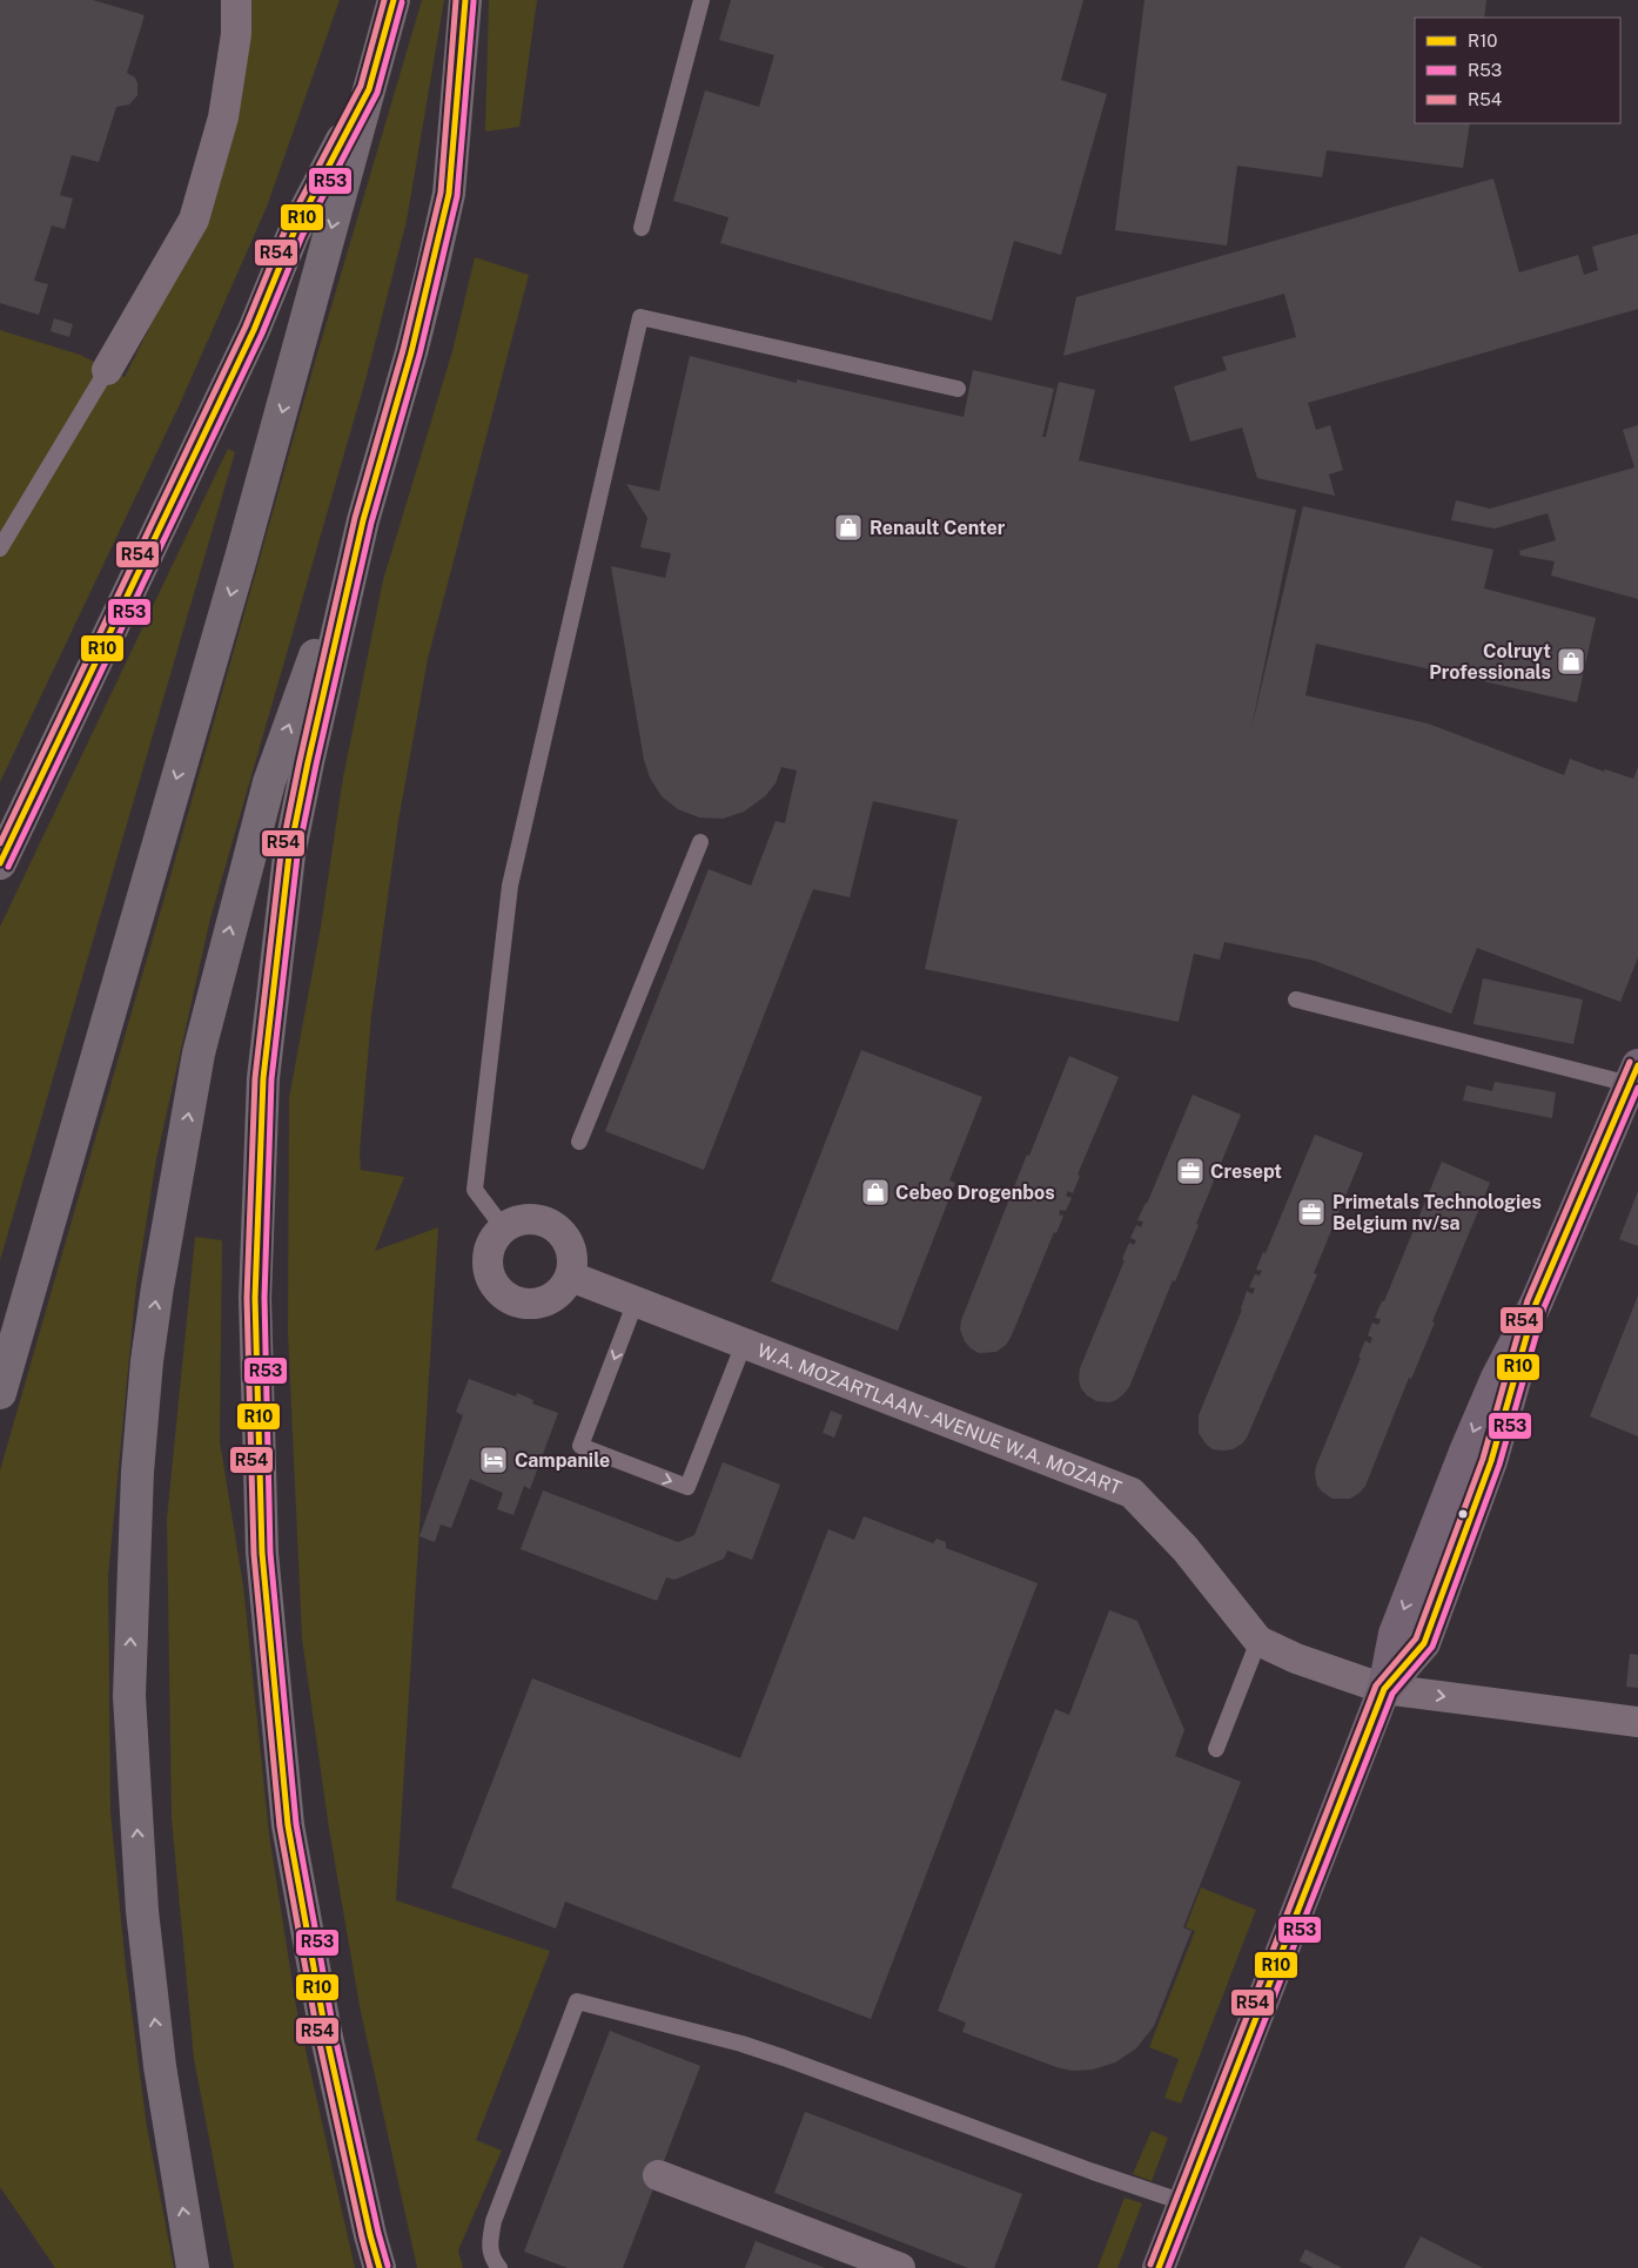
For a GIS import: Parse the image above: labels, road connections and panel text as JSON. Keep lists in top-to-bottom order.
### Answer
{
  "streets": {
    "street": ["W.A. MOZARTLAAN - AVENUE W.A. MOZART"]
  },
  "places": {
    "shop": ["Renault Center", "Colruyt Professionals", "Cebeo Drogenbos"],
    "office": ["Cresept", "Primetals Technologies Belgium nv/sa"],
    "hotel": ["Campanile"]
  },
  "lines": ["transit line R10", "transit line R54", "transit line R53"],
  "legend": ["R10", "R53", "R54"]
}
